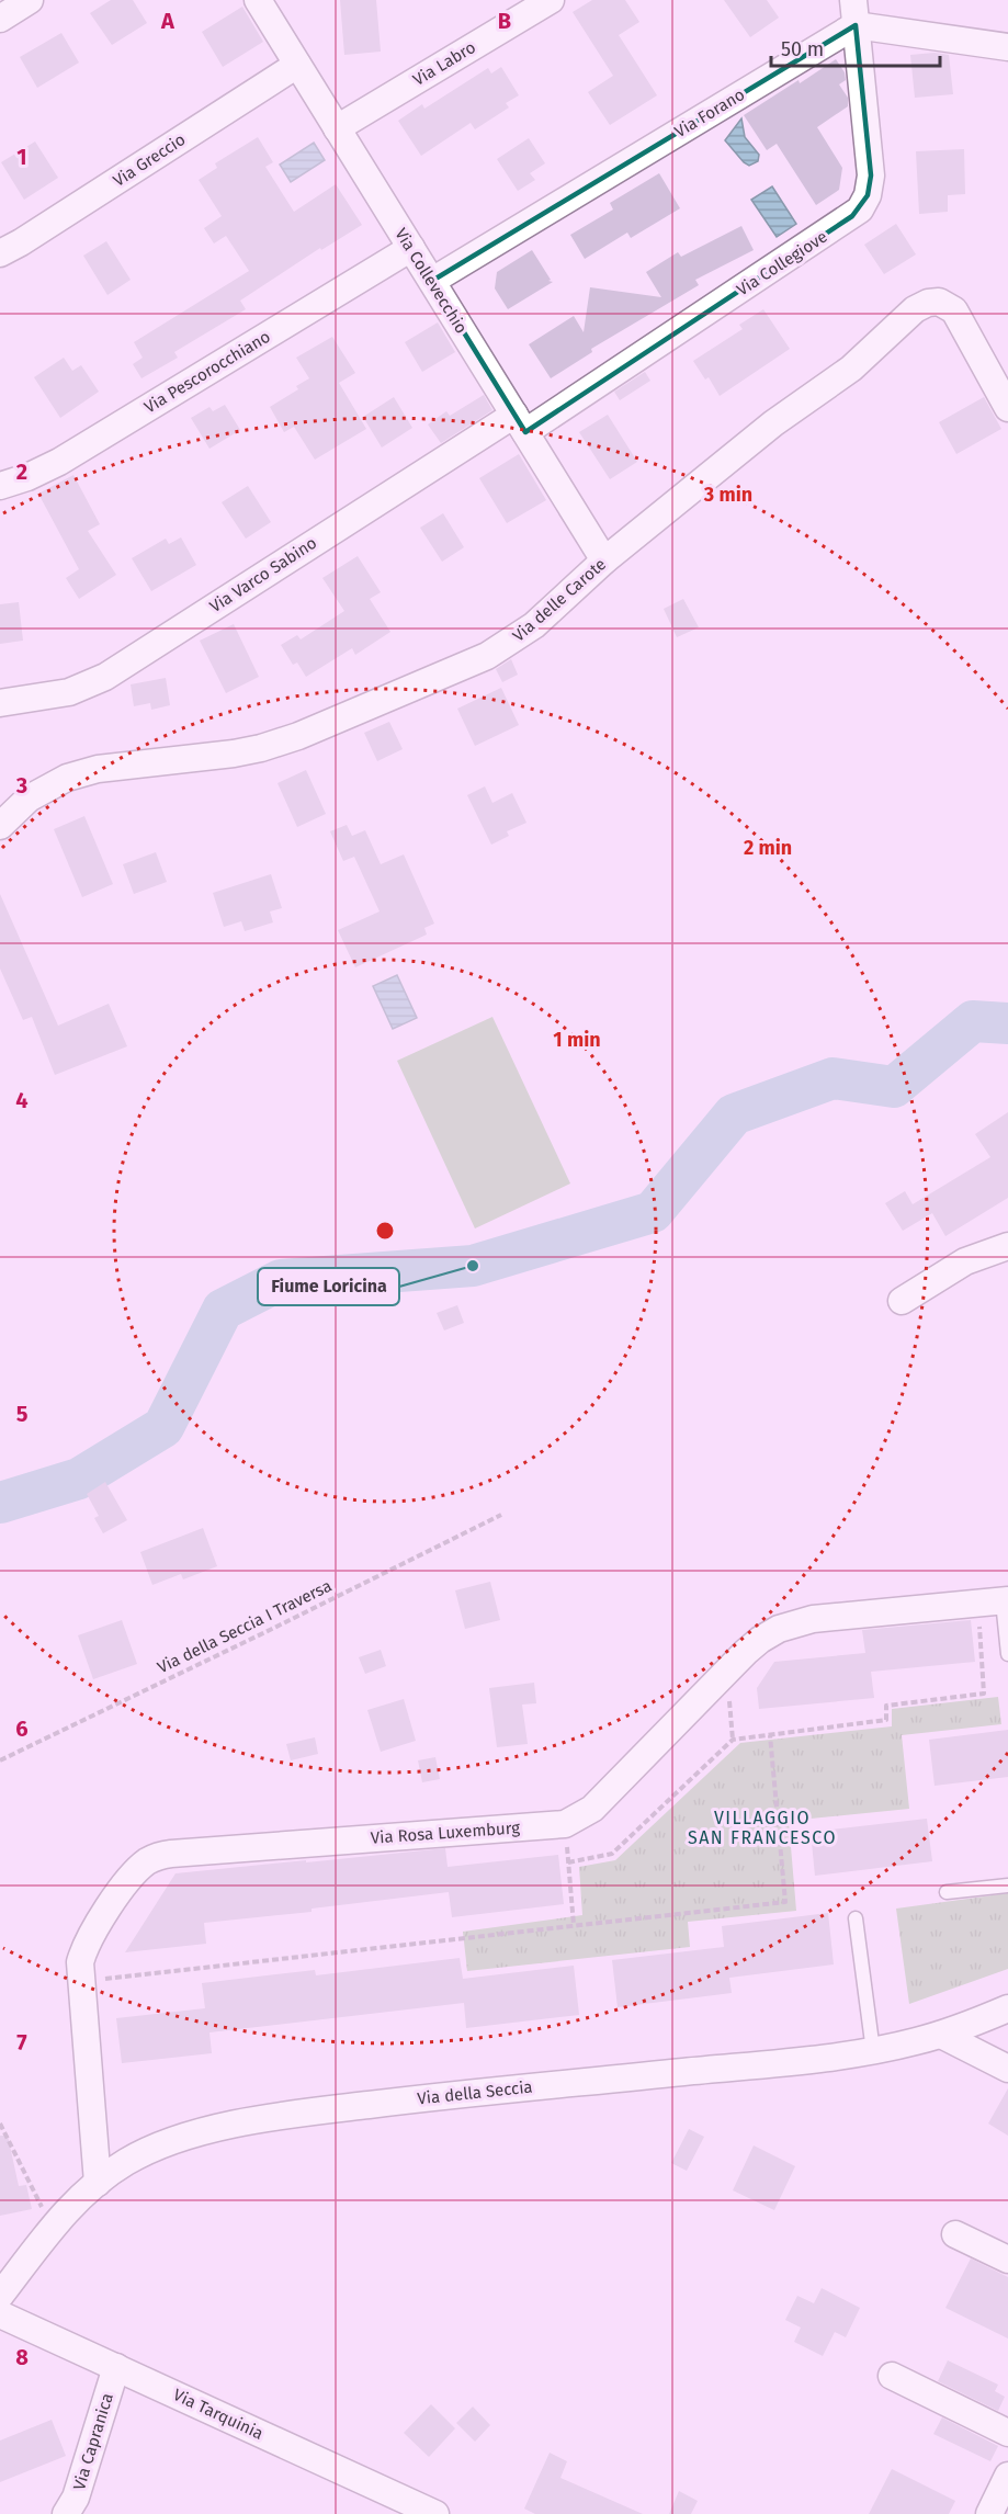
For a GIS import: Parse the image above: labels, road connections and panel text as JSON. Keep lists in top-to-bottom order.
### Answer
{
  "streets": {
    "street": [
      "Via Labro",
      "Via Forano",
      "Via Greccio",
      "Via Collegiove",
      "Via Collevecchio",
      "Via Pescorocchiano",
      "Via Varco Sabino",
      "Via delle Carote",
      "Via Rosa Luxemburg",
      "Via della Seccia",
      "Via Tarquinia",
      "Via Capranica"
    ],
    "path": ["Via della Seccia I Traversa"]
  },
  "crossings": [
    ["Via Labro", "Via Collevecchio"],
    ["Via Forano", "Via Collegiove"],
    ["Via Forano", "Via Collevecchio"],
    ["Via Greccio", "Via Collevecchio"],
    ["Via Collegiove", "Via Collevecchio"],
    ["Via Collegiove", "Via Varco Sabino"],
    ["Via Collevecchio", "Via Pescorocchiano"],
    ["Via Collevecchio", "Via Varco Sabino"],
    ["Via Collevecchio", "Via delle Carote"],
    ["Via Rosa Luxemburg", "Via della Seccia"],
    ["Via Tarquinia", "Via Capranica"]
  ],
  "districts": ["VILLAGGIO SAN FRANCESCO"],
  "places": ["Fiume Loricina"],
  "scale_bar": "50 m",
  "grid": {
    "columns": ["A", "B"],
    "rows": [
      "1",
      "2",
      "3",
      "4",
      "5",
      "6",
      "7",
      "8"
    ]
  },
  "rings": ["3 min", "2 min", "1 min"]
}
